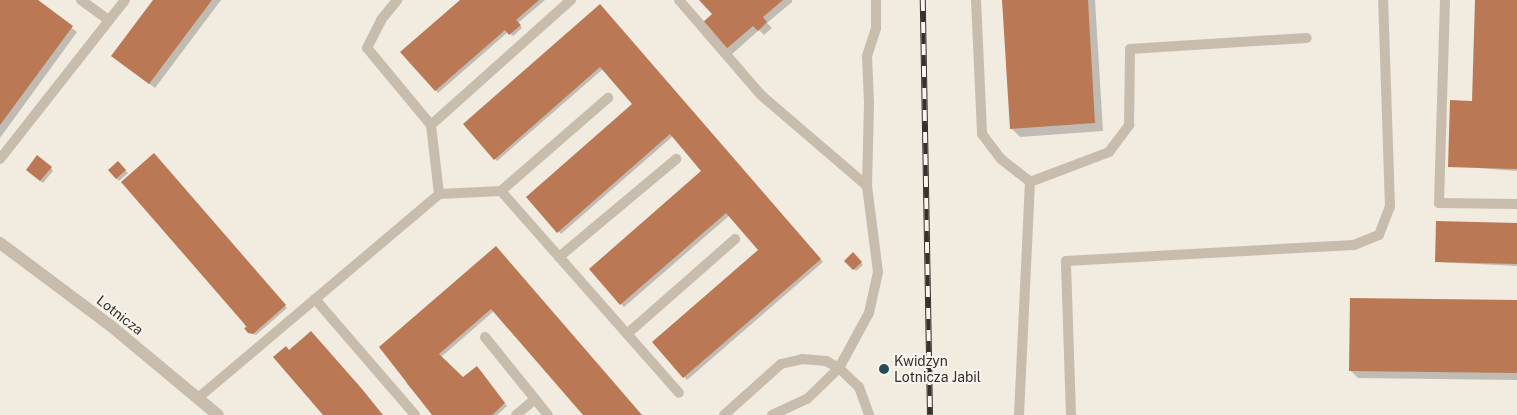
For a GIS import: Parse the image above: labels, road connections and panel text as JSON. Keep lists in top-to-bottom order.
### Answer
{
  "streets": {
    "street": ["Lotnicza"]
  },
  "places": ["Kwidzyn Lotnicza Jabil"]
}
